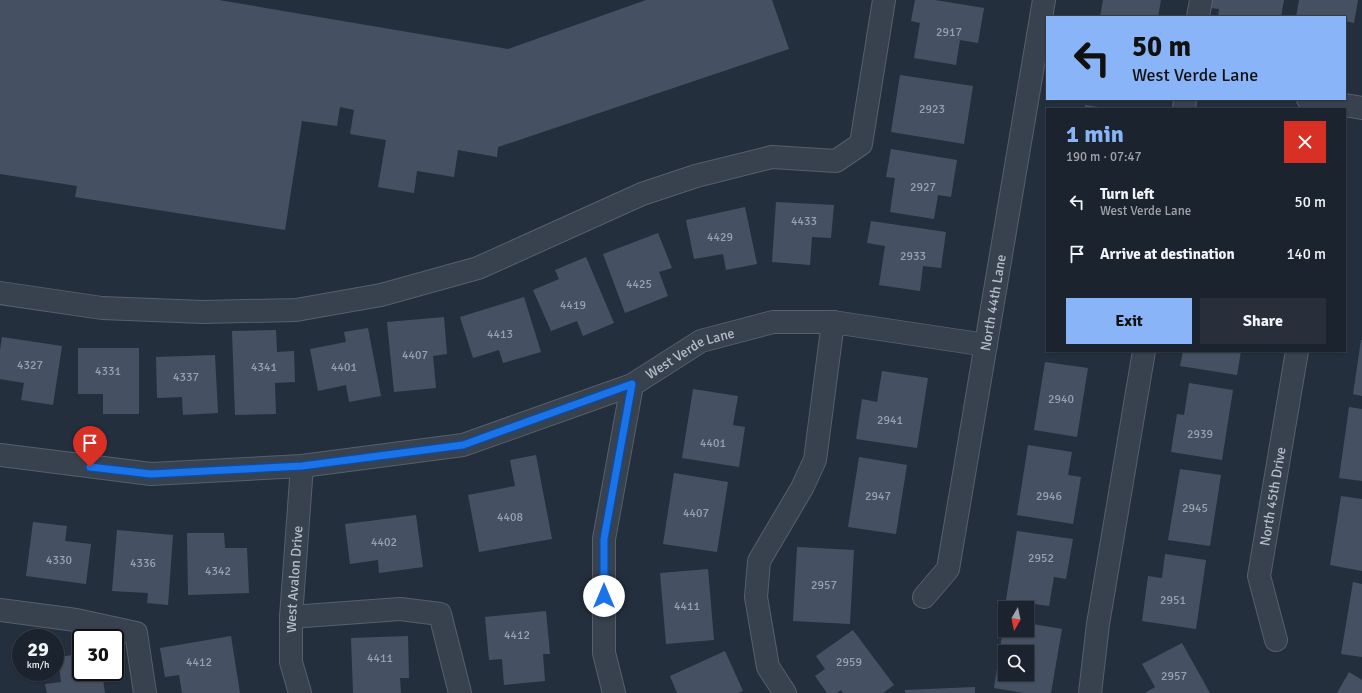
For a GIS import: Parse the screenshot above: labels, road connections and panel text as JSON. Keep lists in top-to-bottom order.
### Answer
{
  "streets": {
    "street": [
      "North 44th Lane",
      "West Verde Lane",
      "North 45th Drive",
      "West Avalon Drive"
    ]
  },
  "crossings": [
    ["North 44th Lane", "West Verde Lane"],
    ["West Verde Lane", "West Avalon Drive"]
  ],
  "house_numbers": [
    "2917",
    "2923",
    "2927",
    "4433",
    "4429",
    "2933",
    "4425",
    "4419",
    "4413",
    "4407",
    "4327",
    "4341",
    "4401",
    "4331",
    "4337",
    "2940",
    "2941",
    "2939",
    "4401",
    "2947",
    "2946",
    "2945",
    "4407",
    "4408",
    "4402",
    "2952",
    "4330",
    "4336",
    "4342",
    "2957",
    "2951",
    "4411",
    "4412",
    "4411",
    "4412",
    "2959",
    "2957"
  ],
  "north": "bottom",
  "page": {
    "turn": ["50 m", "West Verde Lane"],
    "heading": ["1 min", "190 m · 07:47"],
    "list": [
      {
        "name": "Turn left",
        "note": "West Verde Lane",
        "value": "50 m"
      },
      {
        "name": "Arrive at destination",
        "value": "140 m"
      }
    ],
    "buttons": ["Exit", "Share"],
    "speed": "29 km/h",
    "limit": "30"
  }
}
